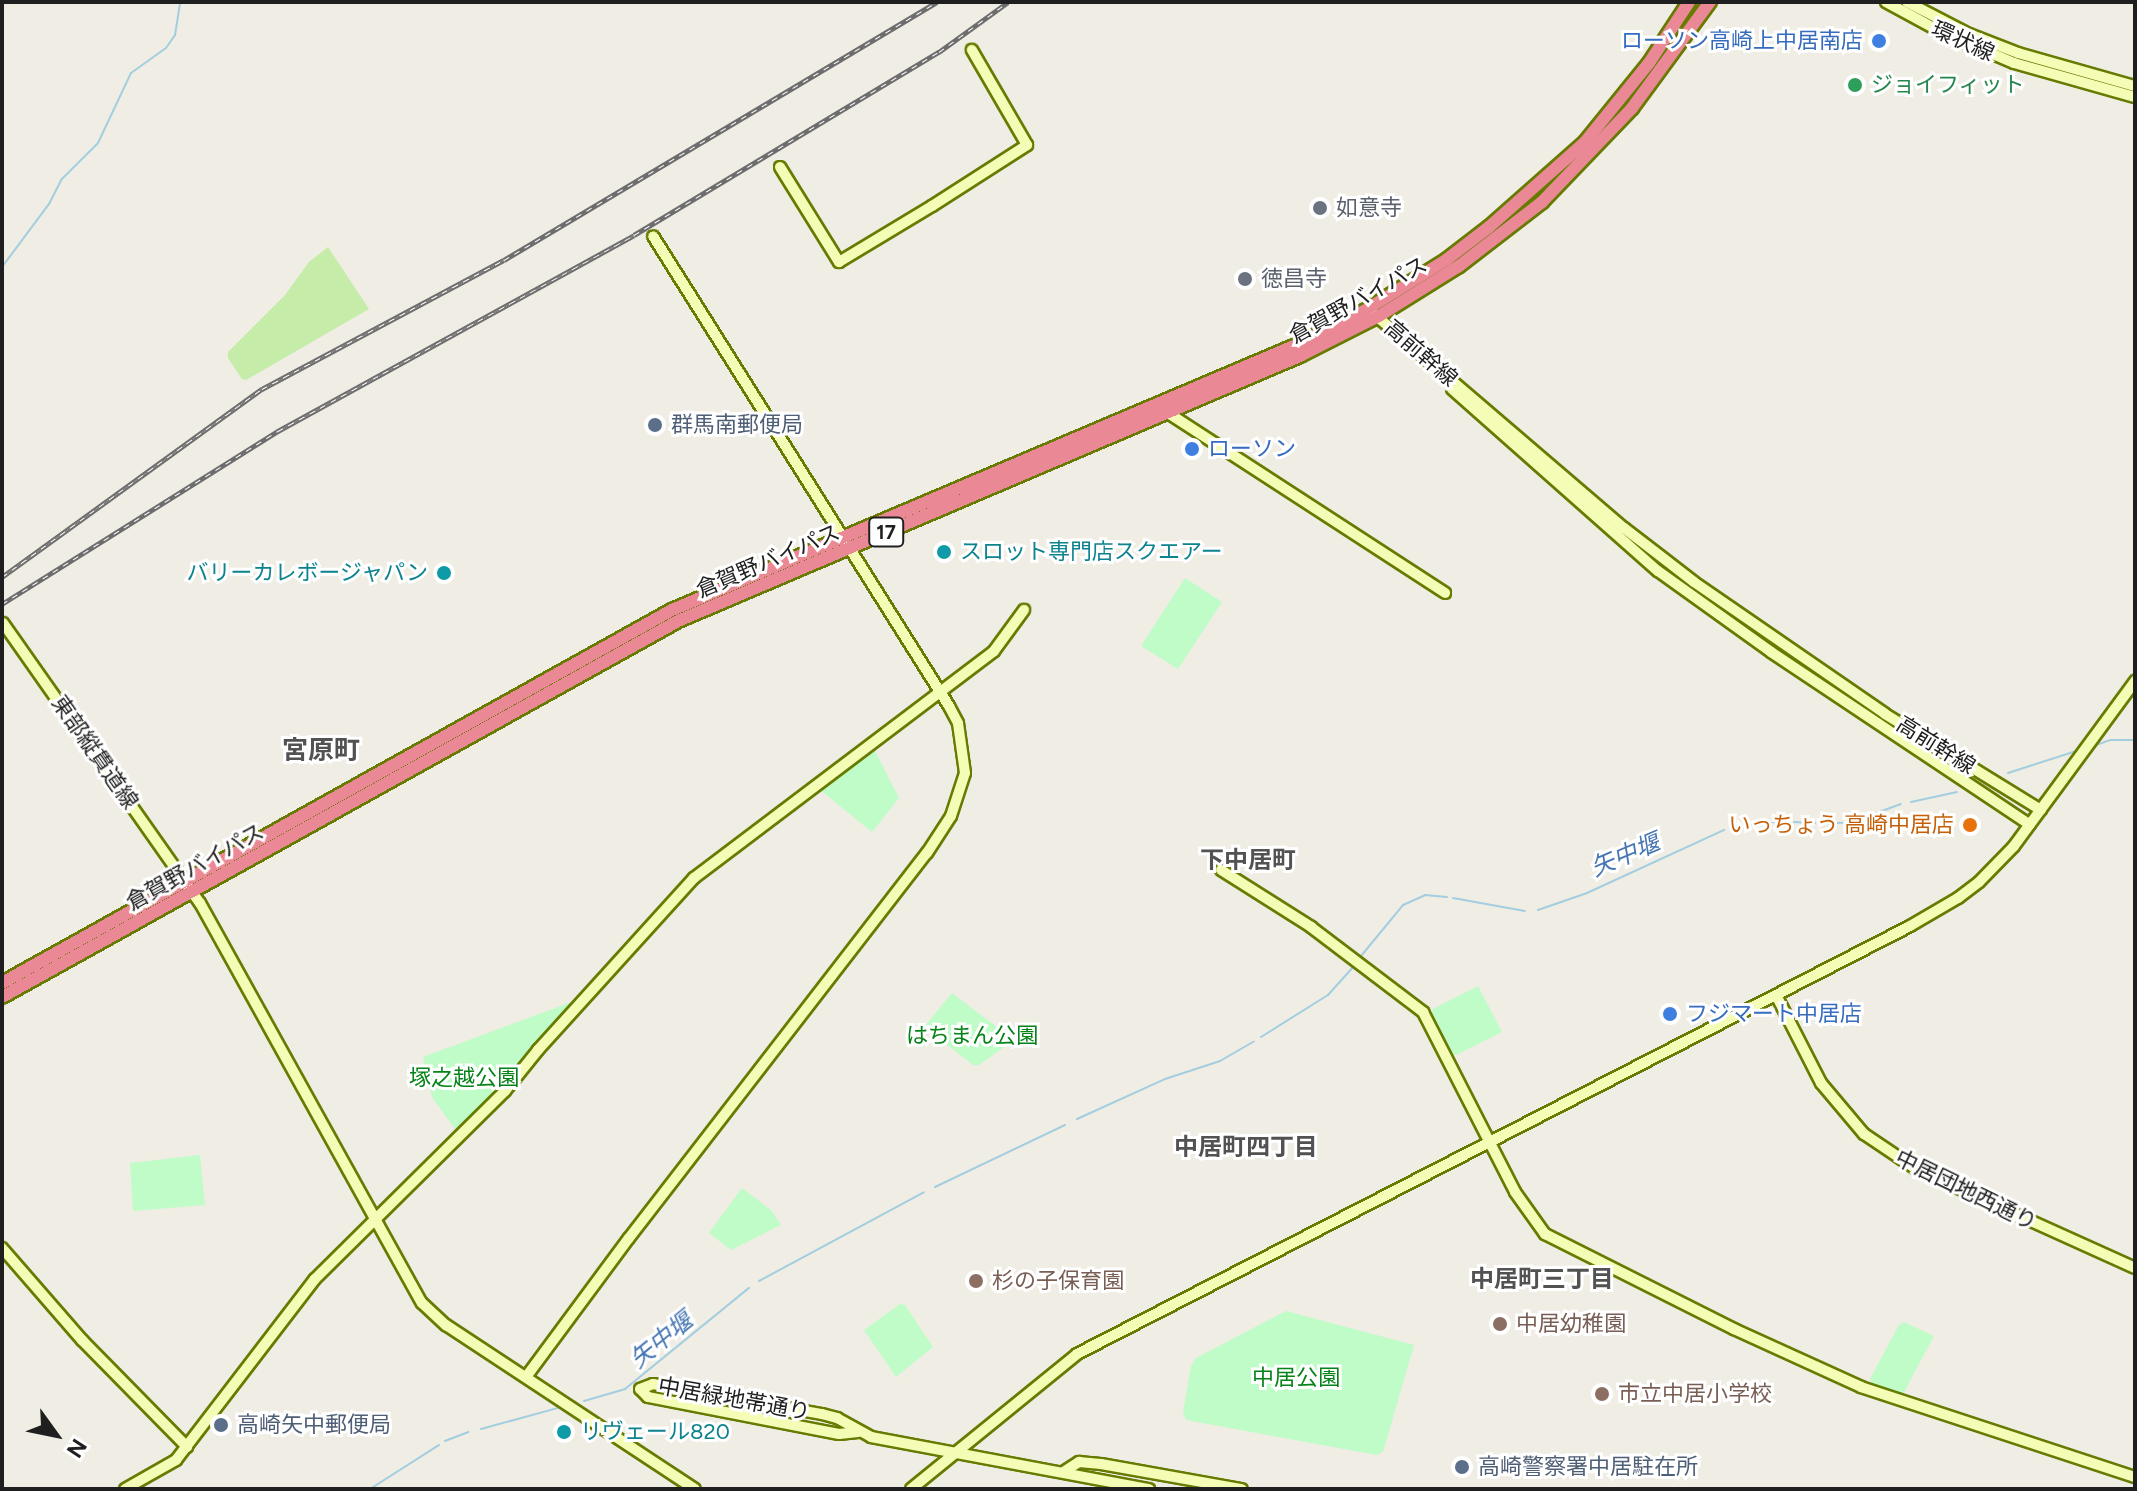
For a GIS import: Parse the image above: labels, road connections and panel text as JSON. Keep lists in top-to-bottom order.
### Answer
{
  "streets": {
    "highway": ["倉賀野バイパス", "17"],
    "street": [
      "環状線",
      "高前幹線",
      "東部縦貫道線",
      "中居団地西通り",
      "中居緑地帯通り"
    ]
  },
  "crossings": [
    ["倉賀野バイパス", "高前幹線"],
    ["倉賀野バイパス", "東部縦貫道線"]
  ],
  "districts": [
    "宮原町",
    "下中居町",
    "中居町四丁目",
    "中居町三丁目"
  ],
  "water": ["矢中堰"],
  "parks": ["はちまん公園", "塚之越公園", "中居公園"],
  "places": [
    "ローソン高崎上中居南店",
    "ジョイフィット",
    "如意寺",
    "徳昌寺",
    "群馬南郵便局",
    "ローソン",
    "スロット専門店スクエアー",
    "バリーカレボージャパン",
    "いっちょう 高崎中居店",
    "フジマート中居店",
    "杉の子保育園",
    "中居幼稚園",
    "市立中居小学校",
    "高崎矢中郵便局",
    "リヴェール820",
    "高崎警察署中居駐在所"
  ],
  "north": "bottom right"
}
